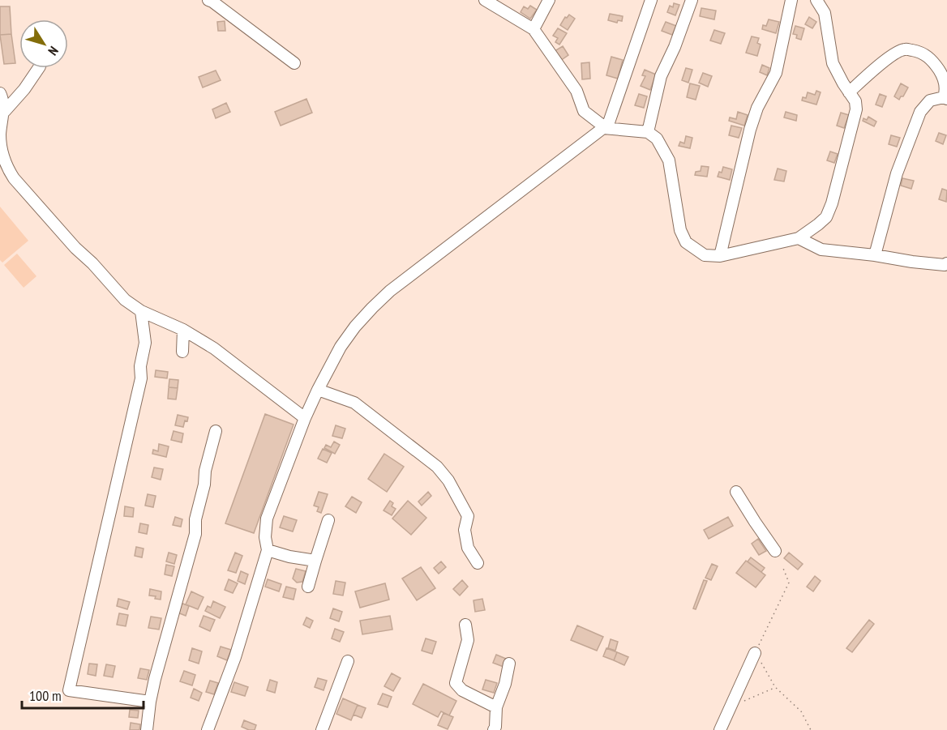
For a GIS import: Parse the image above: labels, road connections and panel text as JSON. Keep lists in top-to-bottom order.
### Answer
{
  "scale_bar": "100 m",
  "north": "bottom right"
}
